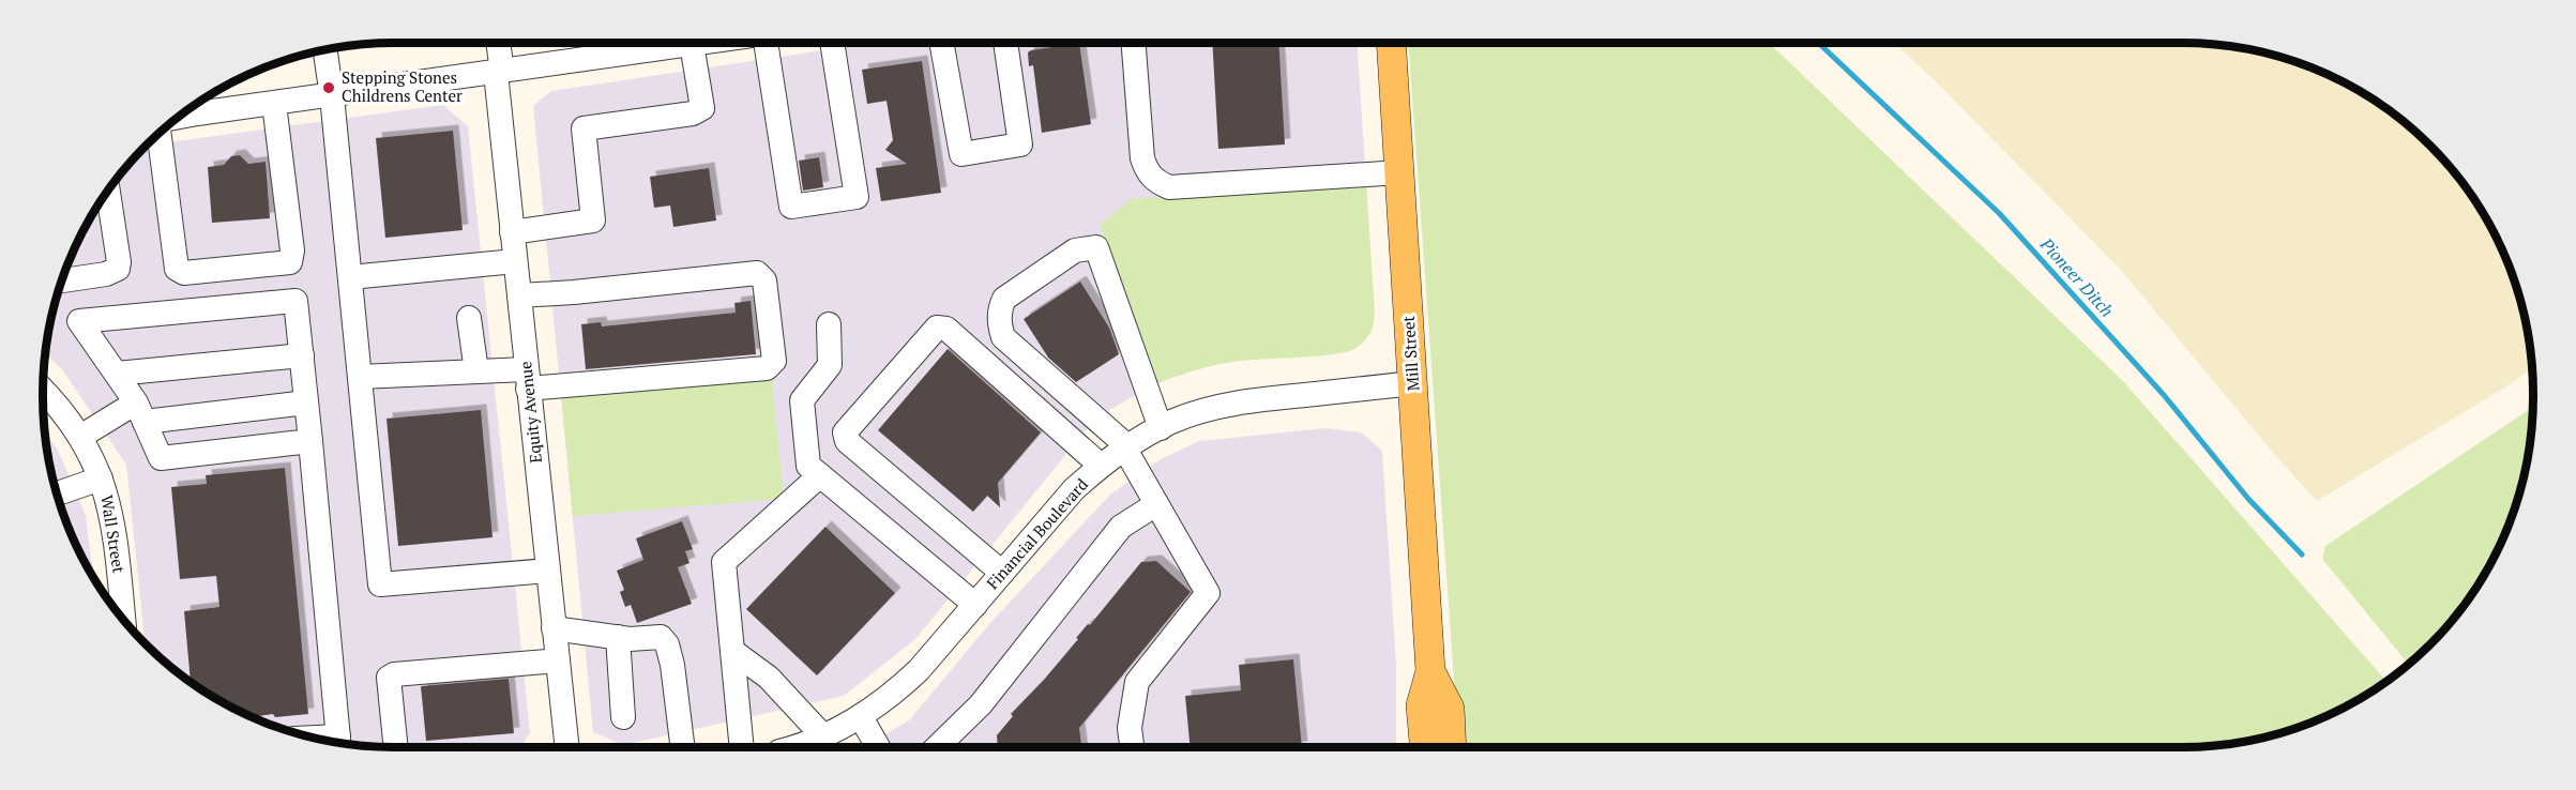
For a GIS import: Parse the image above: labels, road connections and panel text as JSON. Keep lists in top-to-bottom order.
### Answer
{
  "streets": {
    "main road": ["Mill Street"],
    "street": ["Equity Avenue", "Wall Street", "Financial Boulevard"]
  },
  "crossings": [
    ["Mill Street", "Financial Boulevard"]
  ],
  "water": ["Pioneer Ditch"],
  "places": ["Stepping Stones Childrens Center"]
}
